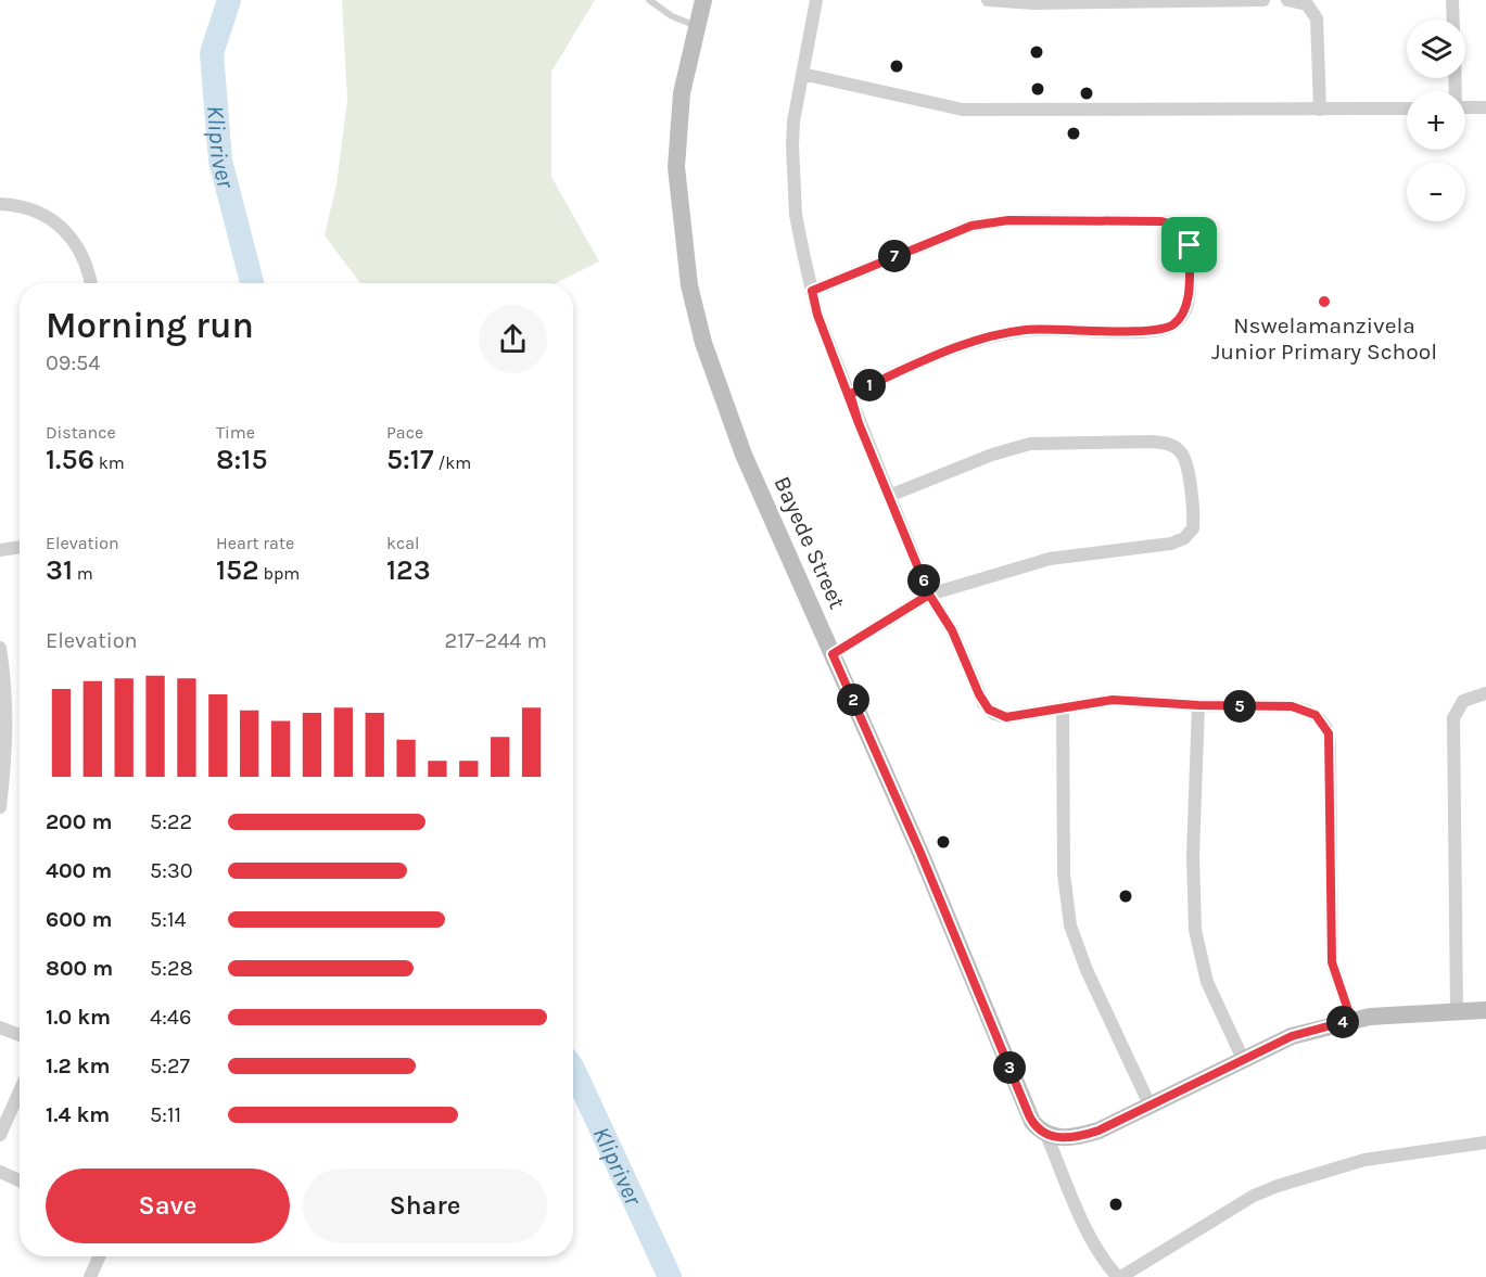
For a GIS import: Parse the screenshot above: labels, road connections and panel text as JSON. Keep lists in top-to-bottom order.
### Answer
{
  "streets": {
    "street": ["Bayede Street"]
  },
  "water": ["Klipriver"],
  "places": ["Nswelamanzivela Junior Primary School"],
  "page": {
    "map_buttons": ["+", "−"],
    "pins": [
      "7",
      "1",
      "6",
      "2",
      "5",
      "4",
      "3"
    ],
    "heading": ["Morning run", "09:54"],
    "stats": [
      ["Distance", "1.56 km"],
      ["Time", "8:15"],
      ["Pace", "5:17 /km"],
      ["Elevation", "31 m"],
      ["Heart rate", "152 bpm"],
      ["kcal", "123"]
    ],
    "chart": ["Elevation", "217–244 m"],
    "list": [
      {
        "name": "200 m",
        "note": "5:22"
      },
      {
        "name": "400 m",
        "note": "5:30"
      },
      {
        "name": "600 m",
        "note": "5:14"
      },
      {
        "name": "800 m",
        "note": "5:28"
      },
      {
        "name": "1.0 km",
        "note": "4:46"
      },
      {
        "name": "1.2 km",
        "note": "5:27"
      },
      {
        "name": "1.4 km",
        "note": "5:11"
      }
    ],
    "buttons": ["Save", "Share"]
  }
}
